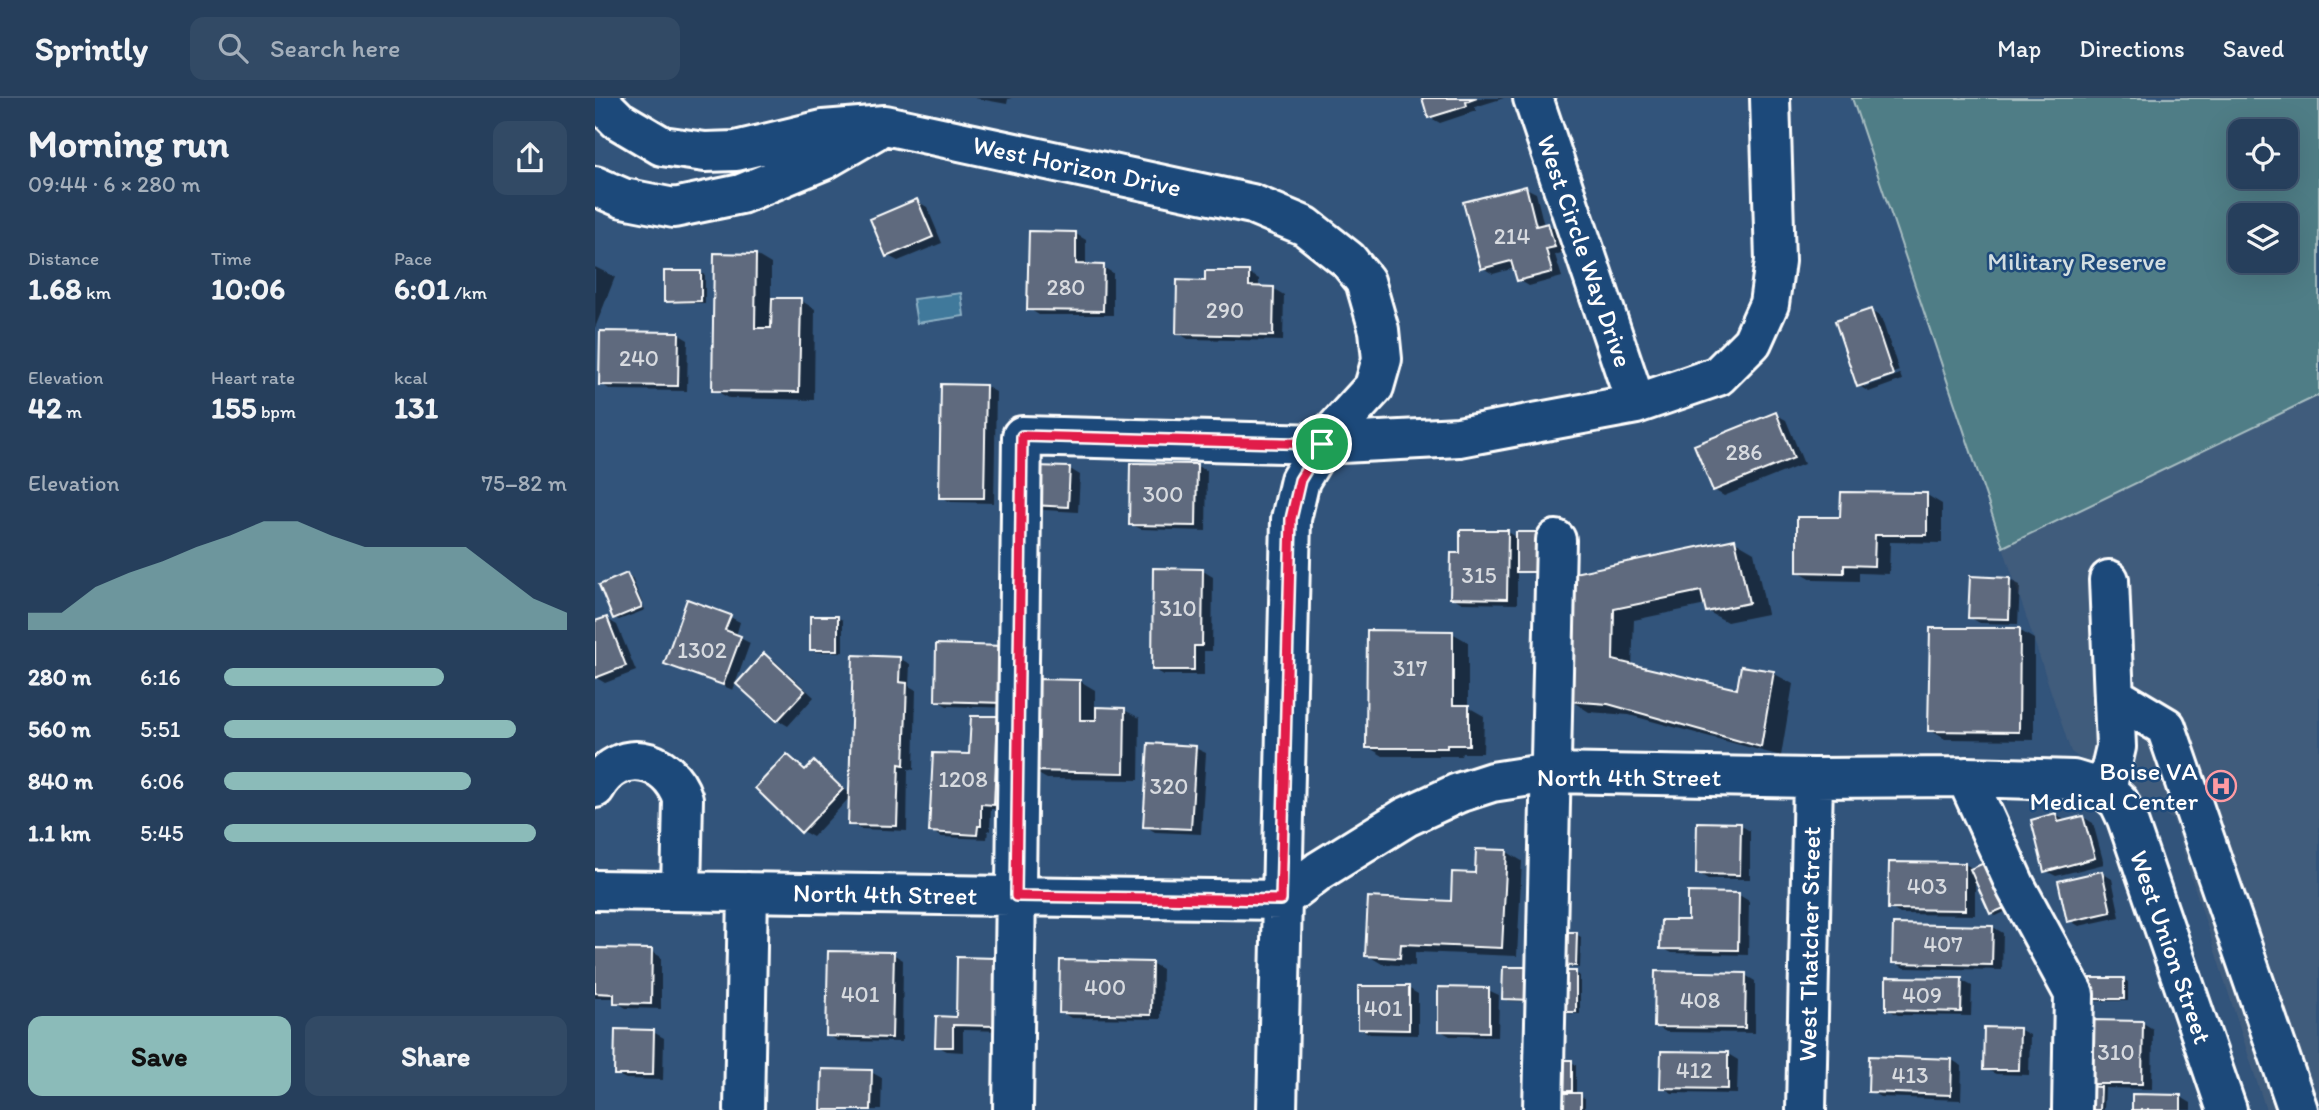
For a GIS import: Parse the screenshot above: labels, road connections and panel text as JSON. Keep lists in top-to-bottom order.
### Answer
{
  "streets": {
    "street": [
      "West Horizon Drive",
      "West Circle Way Drive",
      "North 4th Street",
      "West Thatcher Street",
      "West Union Street"
    ]
  },
  "crossings": [
    ["West Horizon Drive", "West Circle Way Drive"],
    ["West Horizon Drive", "North 4th Street"],
    ["West Circle Way Drive", "North 4th Street"],
    ["North 4th Street", "West Thatcher Street"],
    ["North 4th Street", "West Union Street"]
  ],
  "parks": ["Military Reserve"],
  "places": {
    "hospital": ["Boise VA Medical Center"]
  },
  "house_numbers": [
    "214",
    "280",
    "290",
    "240",
    "286",
    "300",
    "315",
    "310",
    "1302",
    "317",
    "1208",
    "320",
    "403",
    "407",
    "400",
    "401",
    "409",
    "408",
    "401",
    "310",
    "412",
    "413"
  ],
  "page": {
    "header": "Sprintly",
    "search": "Search here",
    "nav": ["Map", "Directions", "Saved"],
    "heading": ["Morning run", "09:44 · 6 × 280 m"],
    "stats": [
      ["Distance", "1.68 km"],
      ["Time", "10:06"],
      ["Pace", "6:01 /km"],
      ["Elevation", "42 m"],
      ["Heart rate", "155 bpm"],
      ["kcal", "131"]
    ],
    "chart": ["Elevation", "75–82 m"],
    "list": [
      {
        "name": "280 m",
        "note": "6:16"
      },
      {
        "name": "560 m",
        "note": "5:51"
      },
      {
        "name": "840 m",
        "note": "6:06"
      },
      {
        "name": "1.1 km",
        "note": "5:45"
      }
    ],
    "buttons": ["Save", "Share"]
  }
}
